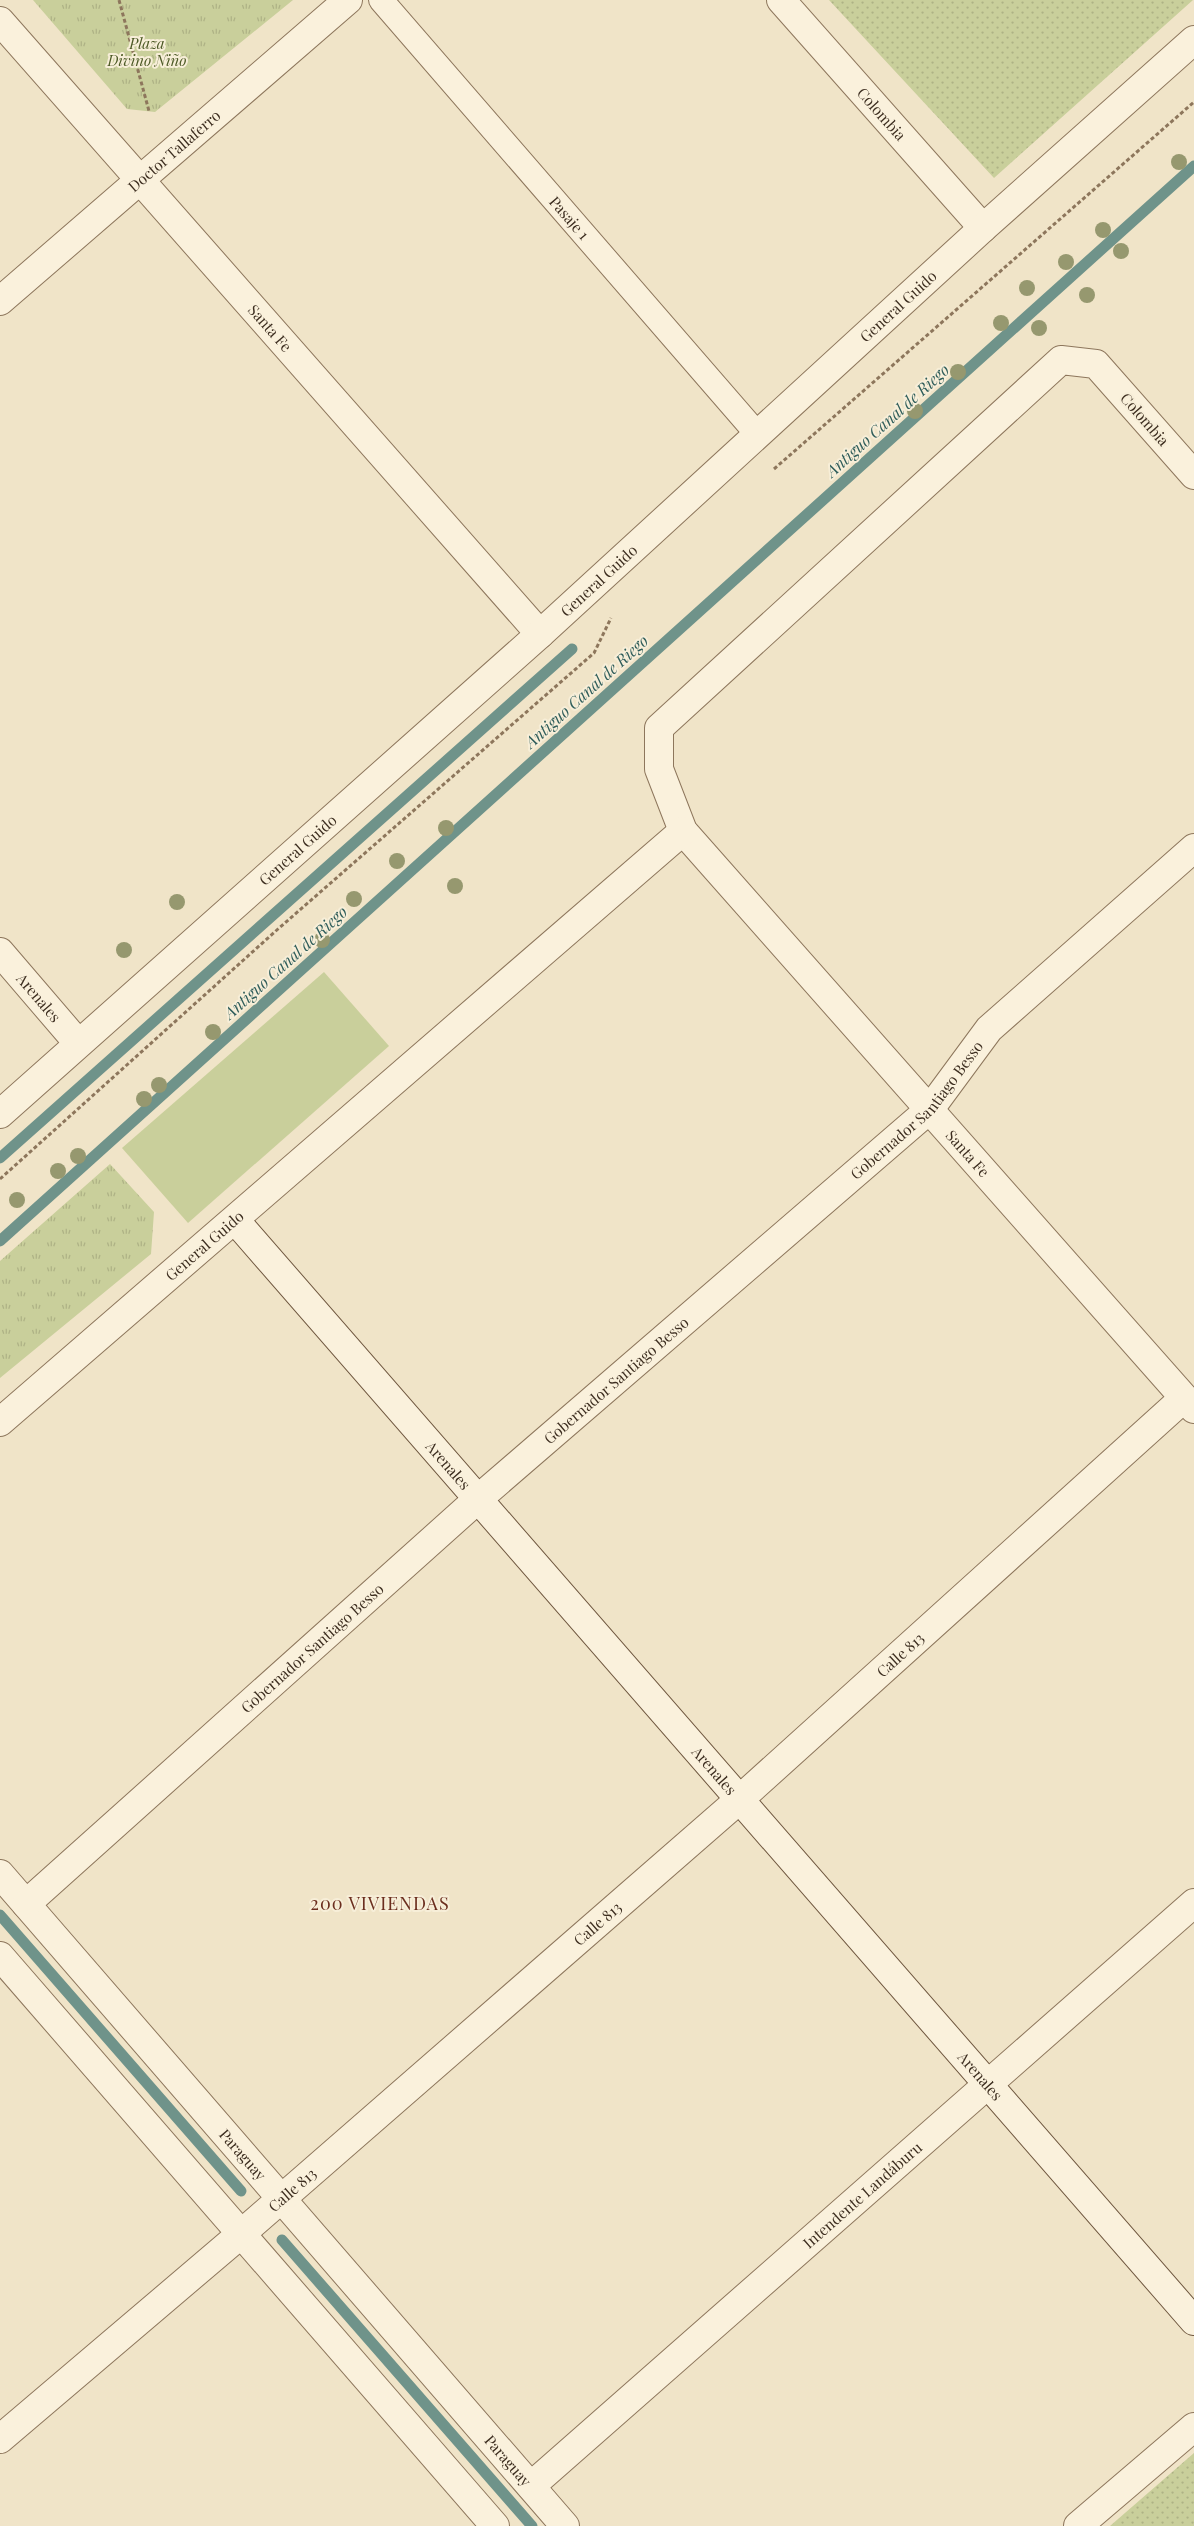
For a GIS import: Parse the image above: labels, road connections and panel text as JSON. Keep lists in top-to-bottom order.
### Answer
{
  "streets": {
    "street": [
      "Colombia",
      "Doctor Tallaferro",
      "General Guido",
      "Santa Fe",
      "Arenales",
      "Gobernador Santiago Besso",
      "Calle 813",
      "Paraguay",
      "Intendente Landáburu"
    ],
    "lane": ["Pasaje 1"]
  },
  "crossings": [
    ["Colombia", "General Guido"],
    ["Colombia", "Santa Fe"],
    ["Doctor Tallaferro", "Santa Fe"],
    ["Pasaje 1", "General Guido"],
    ["General Guido", "Santa Fe"],
    ["General Guido", "Arenales"],
    ["Santa Fe", "Gobernador Santiago Besso"],
    ["Santa Fe", "Calle 813"],
    ["Arenales", "Gobernador Santiago Besso"],
    ["Arenales", "Calle 813"],
    ["Arenales", "Intendente Landáburu"],
    ["Gobernador Santiago Besso", "Paraguay"],
    ["Calle 813", "Paraguay"],
    ["Paraguay", "Intendente Landáburu"]
  ],
  "districts": ["200 VIVIENDAS"],
  "water": ["Antiguo Canal de Riego"],
  "parks": ["Plaza Divino Niño"]
}
